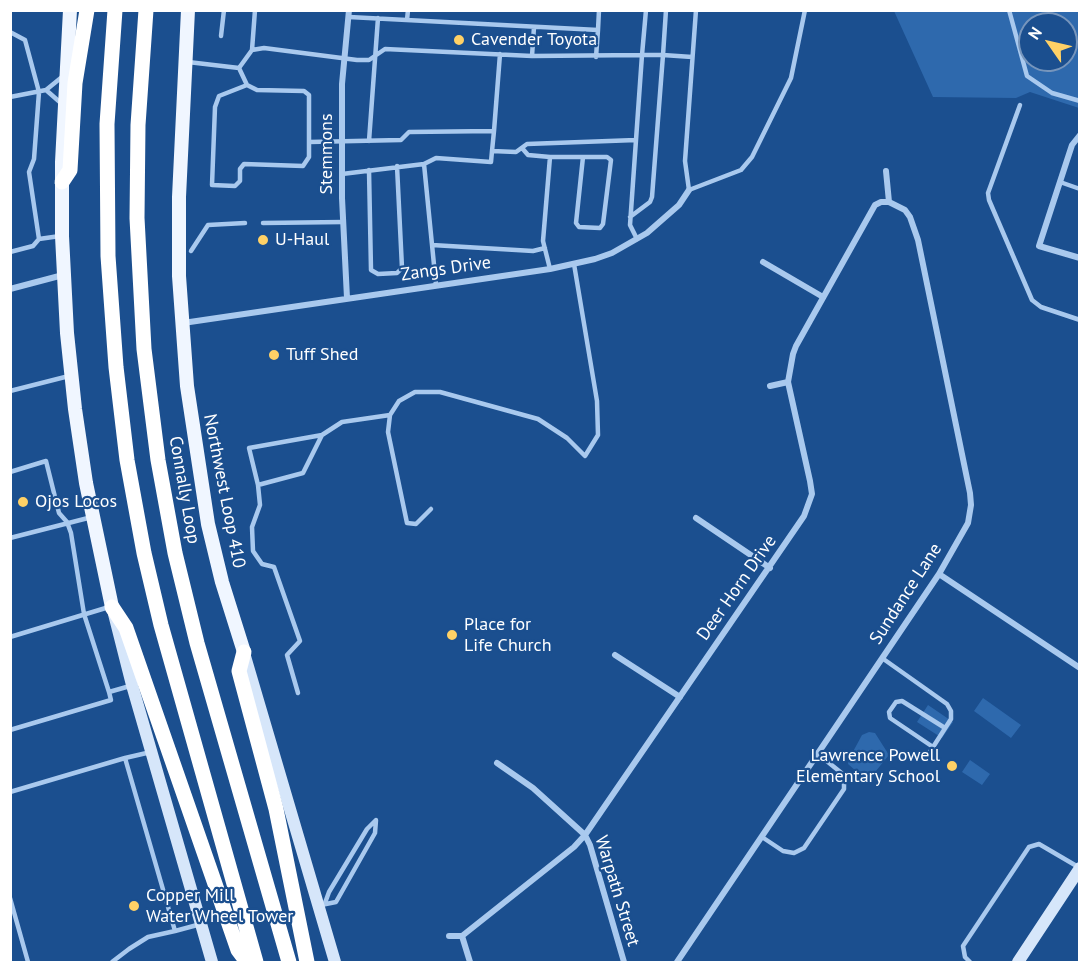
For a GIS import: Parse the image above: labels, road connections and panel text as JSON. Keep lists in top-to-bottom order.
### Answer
{
  "streets": {
    "highway": ["Connally Loop"],
    "main road": ["Northwest Loop 410"],
    "street": [
      "Stemmons",
      "Zangs Drive",
      "Deer Horn Drive",
      "Sundance Lane",
      "Warpath Street"
    ]
  },
  "crossings": [
    ["Stemmons", "Zangs Drive"],
    ["Zangs Drive", "Northwest Loop 410"],
    ["Deer Horn Drive", "Sundance Lane"],
    ["Deer Horn Drive", "Warpath Street"]
  ],
  "places": [
    "Cavender Toyota",
    "U-Haul",
    "Tuff Shed",
    "Ojos Locos",
    "Place for Life Church",
    "Lawrence Powell Elementary School",
    "Copper Mill Water Wheel Tower"
  ],
  "north": "top left"
}
